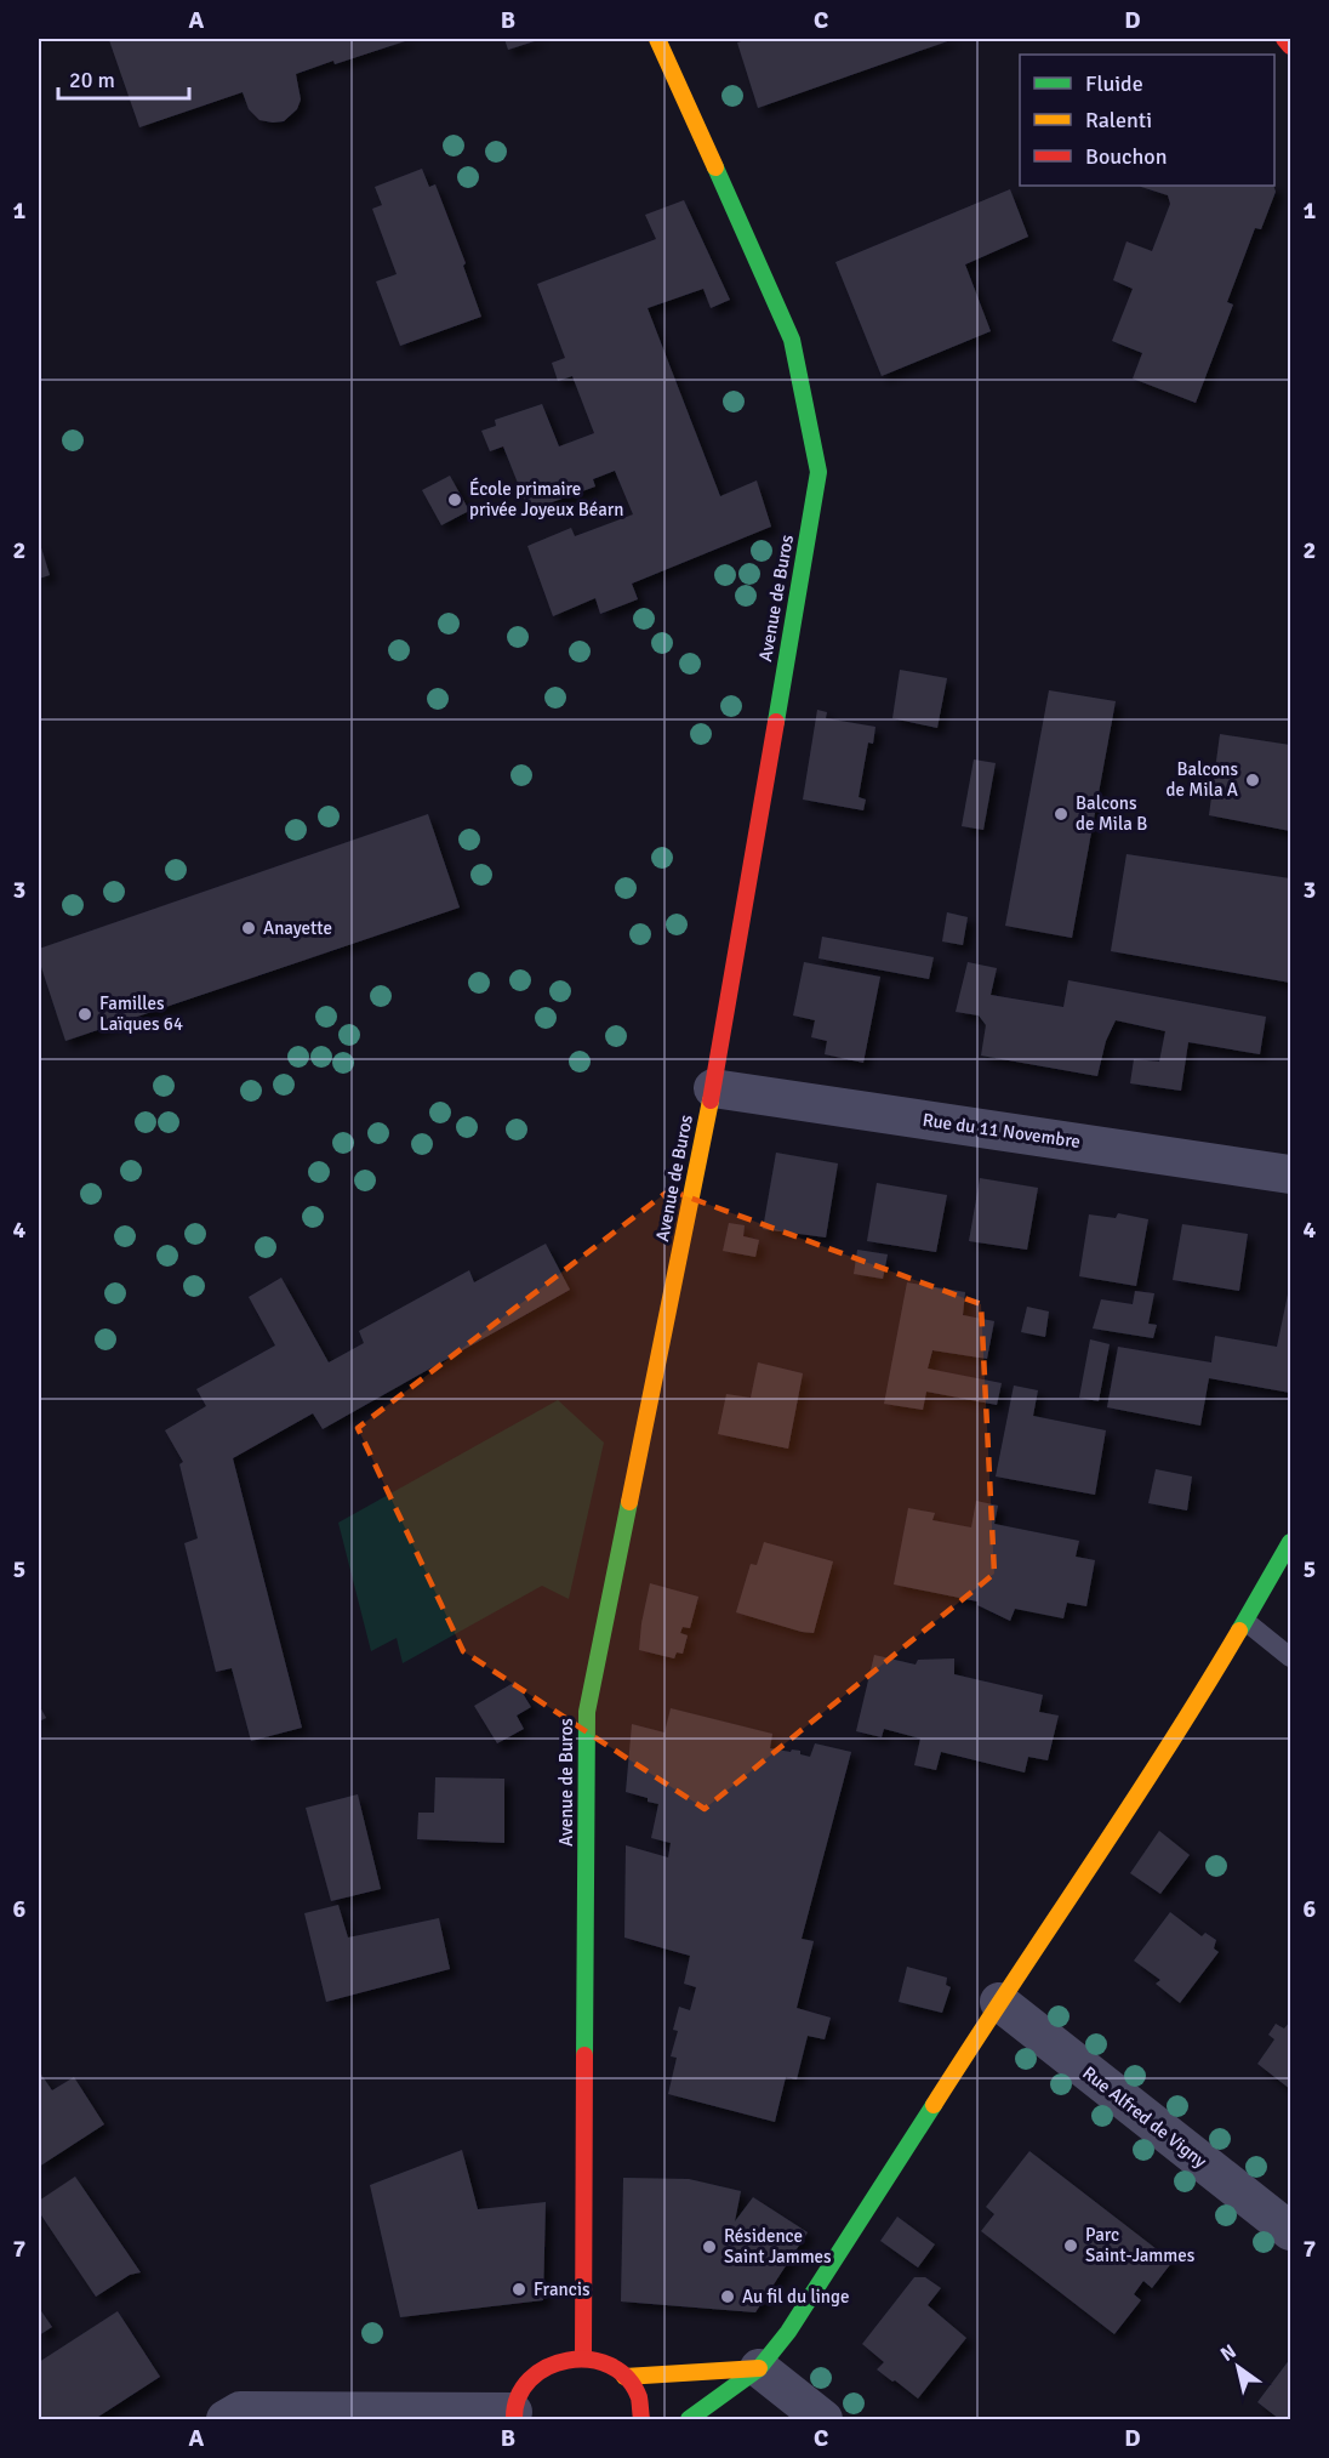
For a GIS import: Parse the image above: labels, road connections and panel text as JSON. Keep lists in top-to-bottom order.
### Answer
{
  "streets": {
    "street": ["Avenue de Buros", "Rue du 11 Novembre", "Rue Alfred de Vigny"]
  },
  "crossings": [
    ["Avenue de Buros", "Rue du 11 Novembre"]
  ],
  "places": [
    "École primaire privée Joyeux Béarn",
    "Balcons de Mila A",
    "Balcons de Mila B",
    "Anayette",
    "Familles Laïques 64",
    "Parc Saint-Jammes",
    "Résidence Saint Jammes",
    "Francis",
    "Au fil du linge"
  ],
  "legend": ["Fluide", "Ralenti", "Bouchon"],
  "scale_bar": "20 m",
  "north": "top left",
  "grid": {
    "columns": [
      "A",
      "B",
      "C",
      "D"
    ],
    "rows": [
      "1",
      "2",
      "3",
      "4",
      "5",
      "6",
      "7"
    ]
  }
}
